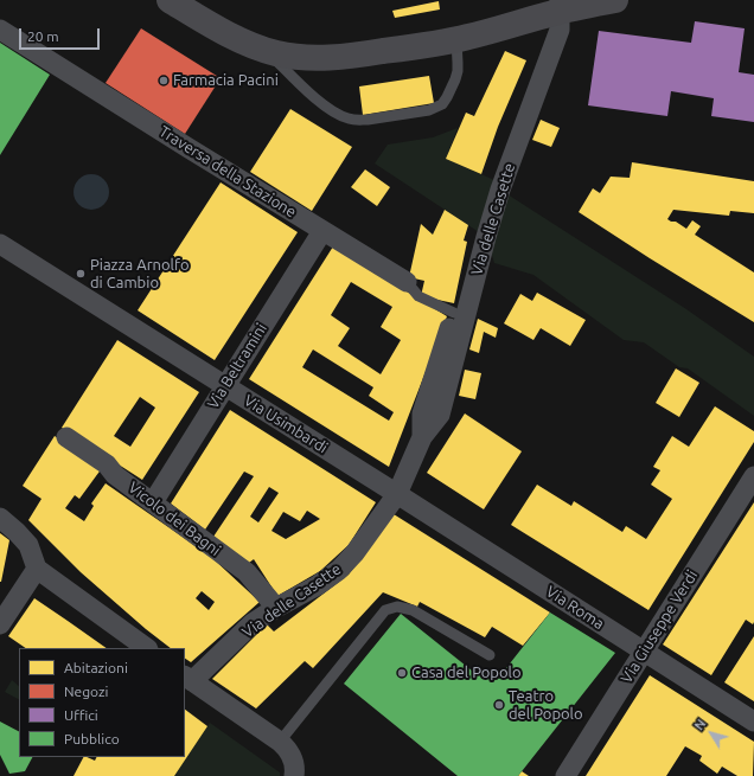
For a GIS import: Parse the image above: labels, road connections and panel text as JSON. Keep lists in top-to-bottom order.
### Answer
{
  "streets": {
    "street": [
      "Traversa della Stazione",
      "Via delle Casette",
      "Via Beltramini",
      "Via Usimbardi",
      "Vicolo dei Bagni",
      "Via Roma",
      "Via Giuseppe Verdi"
    ]
  },
  "crossings": [
    ["Traversa della Stazione", "Via delle Casette"],
    ["Traversa della Stazione", "Via Beltramini"],
    ["Via delle Casette", "Via Usimbardi"],
    ["Via delle Casette", "Vicolo dei Bagni"],
    ["Via delle Casette", "Via Roma"],
    ["Via Beltramini", "Via Usimbardi"],
    ["Via Beltramini", "Vicolo dei Bagni"],
    ["Via Usimbardi", "Via Roma"],
    ["Via Roma", "Via Giuseppe Verdi"]
  ],
  "places": [
    "Farmacia Pacini",
    "Piazza Arnolfo di Cambio",
    "Casa del Popolo",
    "Teatro del Popolo"
  ],
  "legend": [
    "Abitazioni",
    "Negozi",
    "Uffici",
    "Pubblico"
  ],
  "scale_bar": "20 m",
  "north": "top left"
}
